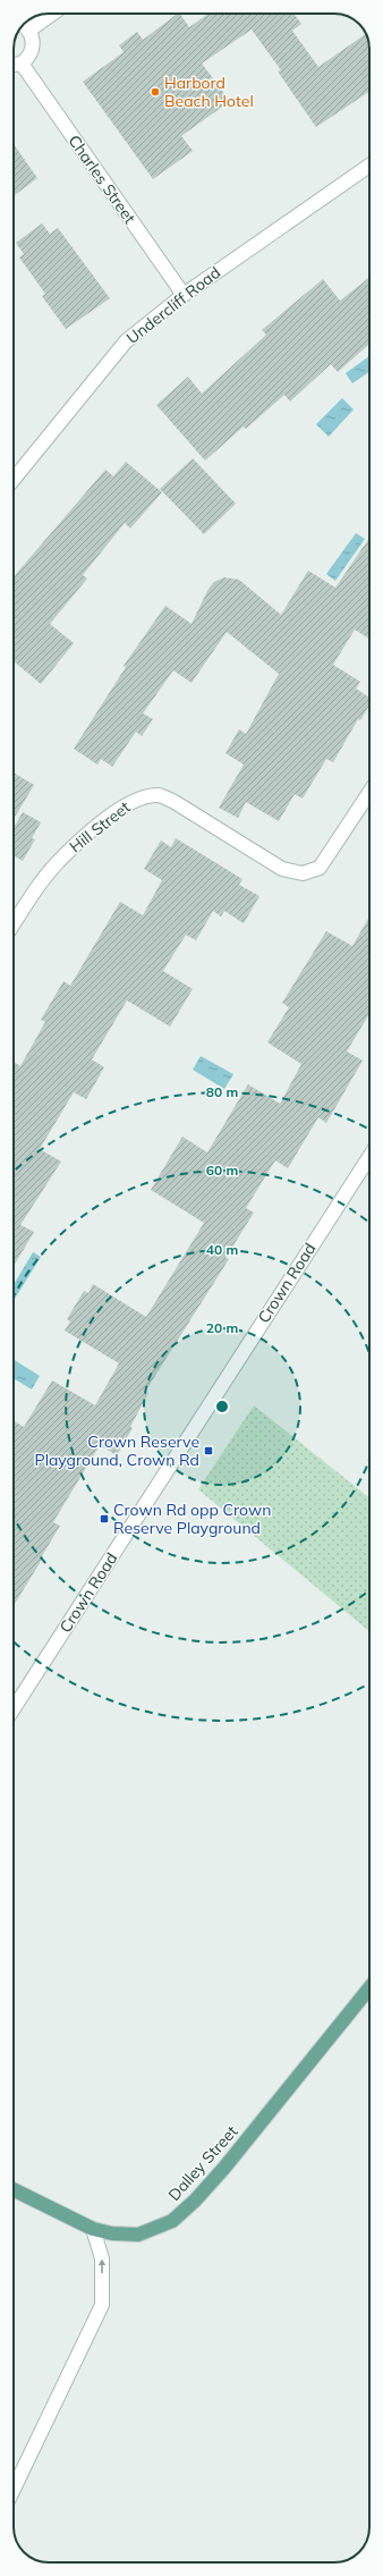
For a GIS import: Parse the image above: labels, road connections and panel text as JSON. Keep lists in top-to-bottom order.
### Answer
{
  "streets": {
    "main road": ["Dalley Street"],
    "street": [
      "Charles Street",
      "Undercliff Road",
      "Hill Street",
      "Crown Road"
    ]
  },
  "crossings": [
    ["Charles Street", "Undercliff Road"]
  ],
  "places": {
    "other": ["Harbord Beach Hotel"],
    "transit": ["Crown Reserve Playground, Crown Rd", "Crown Rd opp Crown Reserve Playground"]
  },
  "rings": [
    "80 m",
    "60 m",
    "40 m",
    "20 m"
  ]
}
